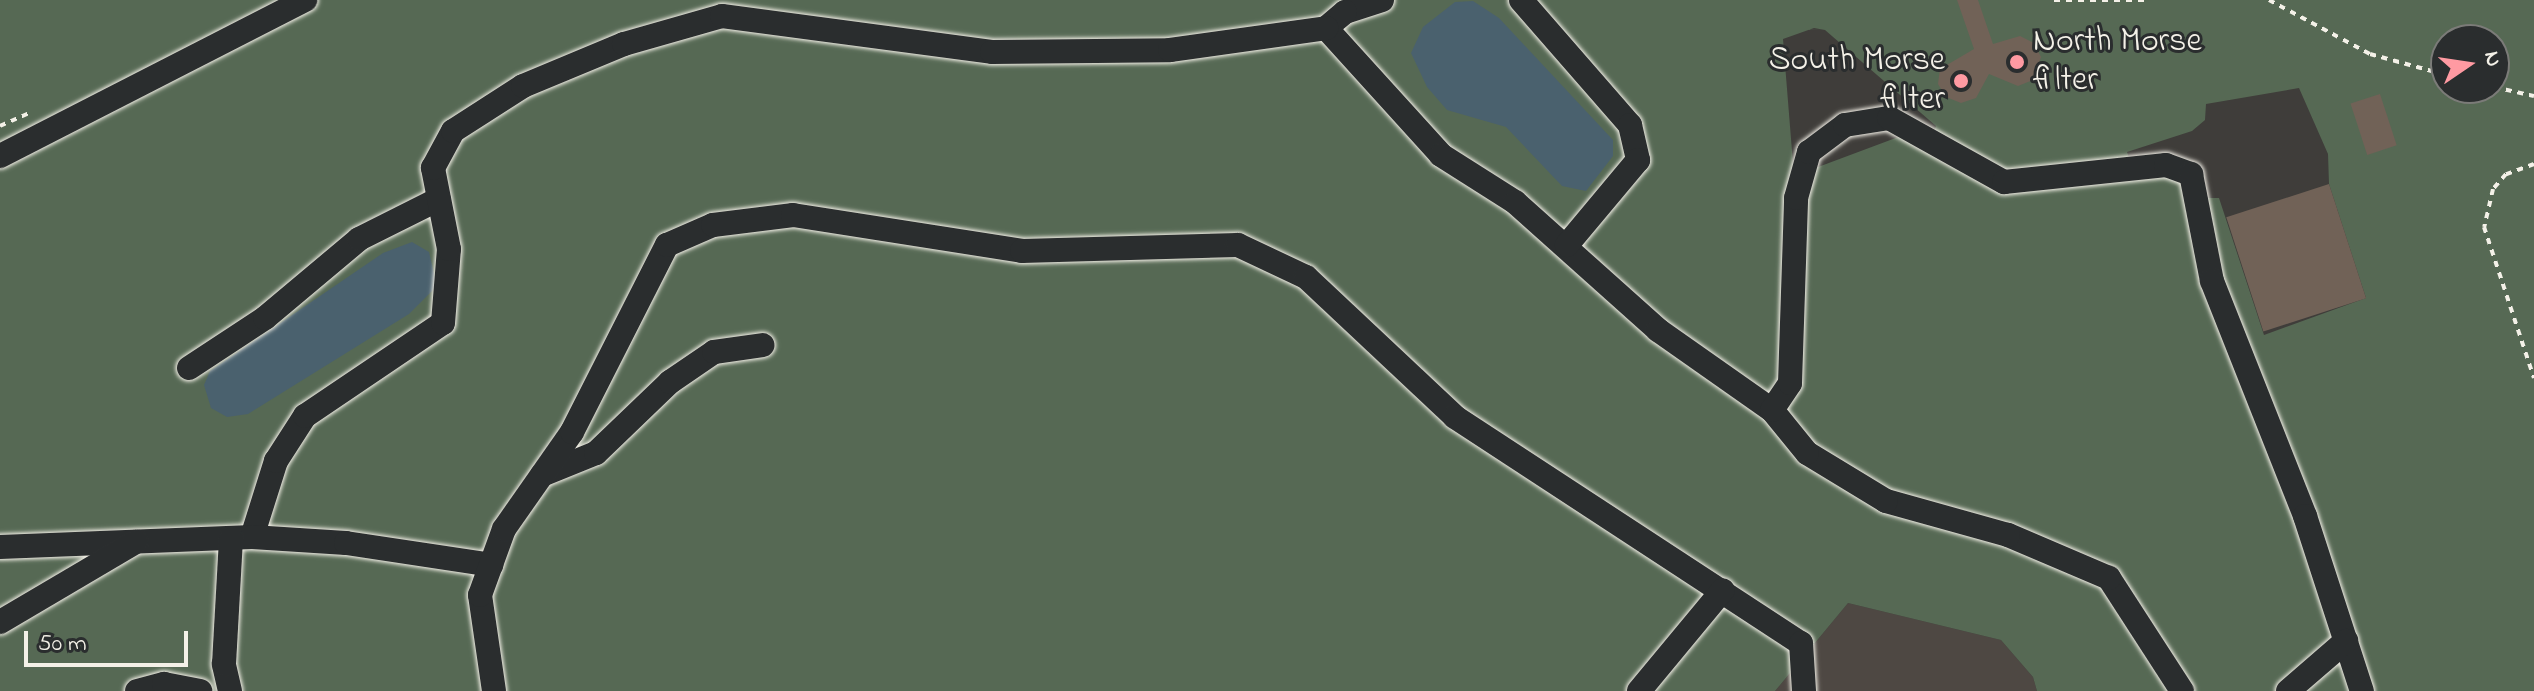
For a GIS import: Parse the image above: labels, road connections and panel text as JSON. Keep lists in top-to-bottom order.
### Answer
{
  "places": ["North Morse filter", "South Morse filter"],
  "scale_bar": "50 m",
  "north": "right"
}
